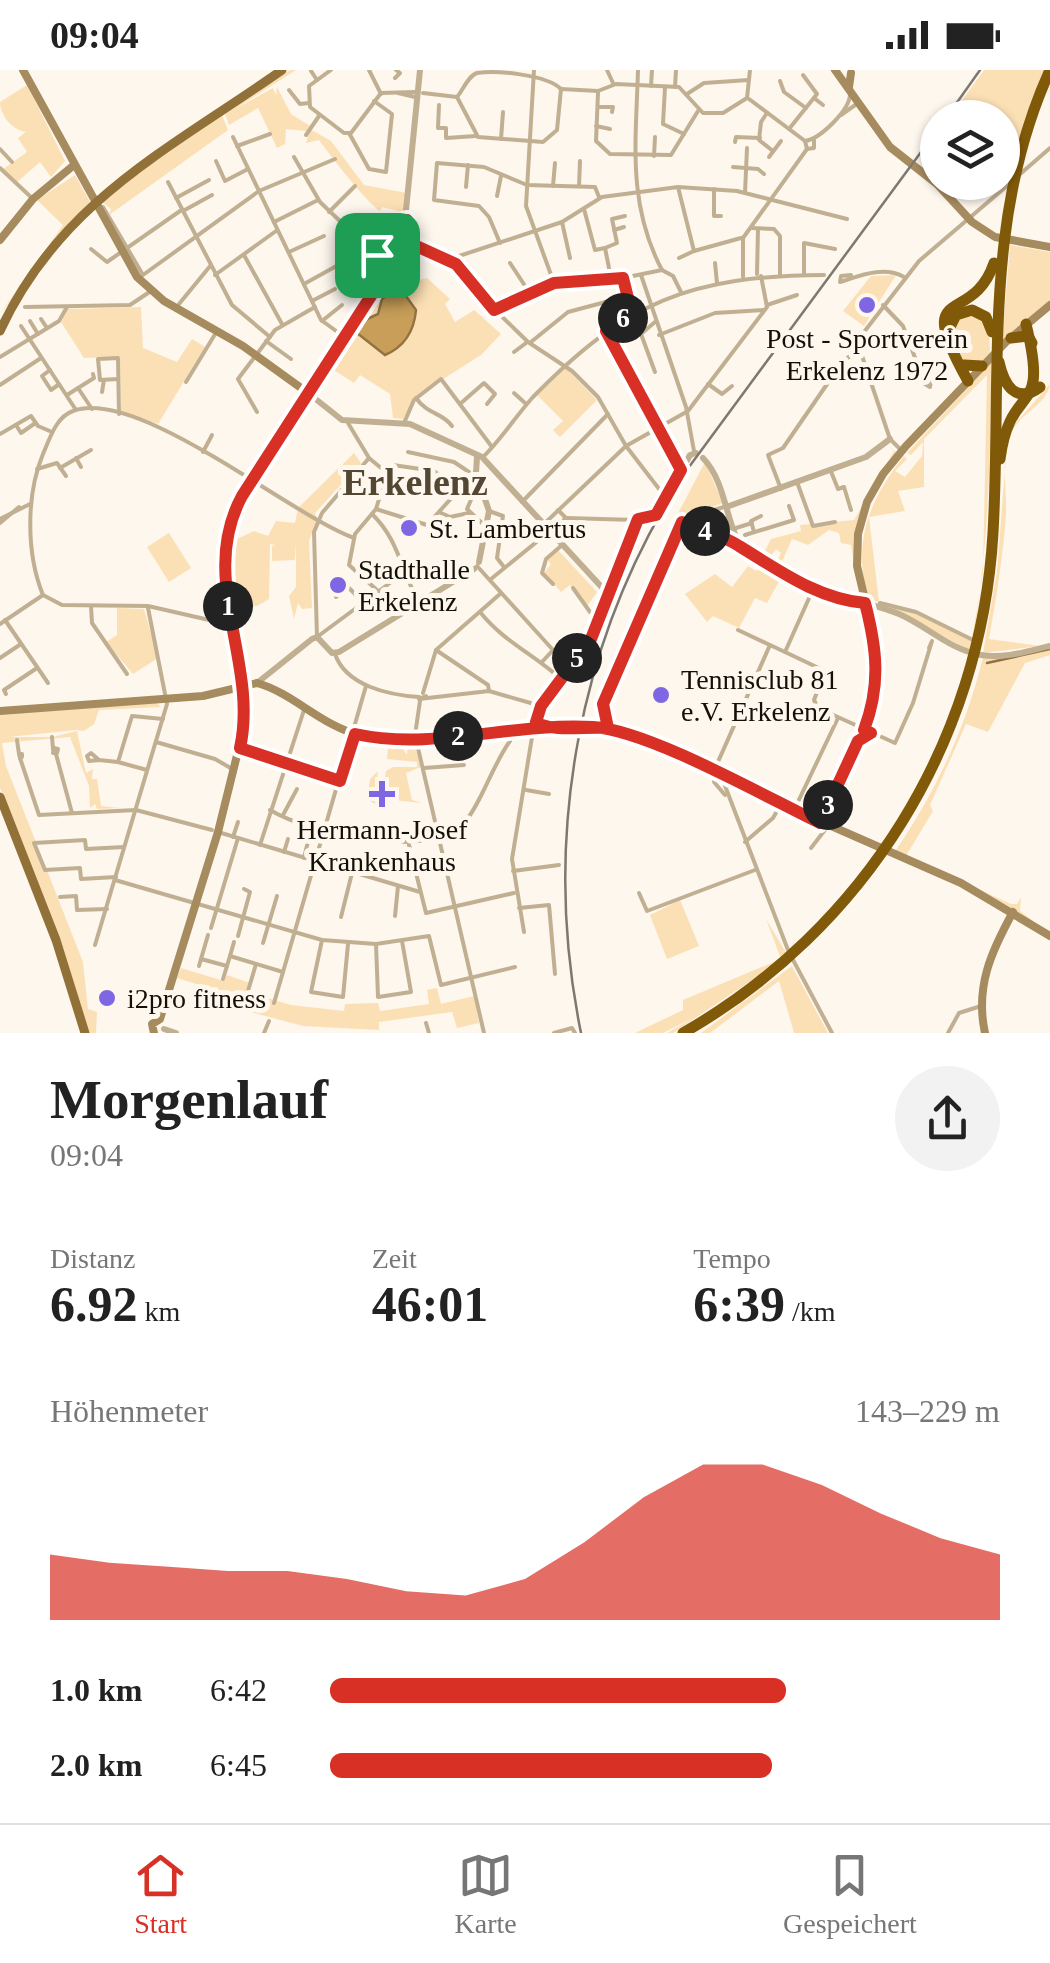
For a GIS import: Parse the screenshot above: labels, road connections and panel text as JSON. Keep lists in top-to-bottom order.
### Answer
{
  "districts": ["Erkelenz"],
  "places": {
    "other": [
      "Post - Sportverein Erkelenz 1972",
      "St. Lambertus",
      "Stadthalle Erkelenz",
      "Tennisclub 81 e.V. Erkelenz",
      "i2pro fitness"
    ],
    "health": ["Hermann-Josef Krankenhaus"]
  },
  "page": {
    "status": "09:04",
    "pins": [
      "6",
      "4",
      "1",
      "5",
      "2",
      "3"
    ],
    "heading": ["Morgenlauf", "09:04"],
    "stats": [
      ["Distanz", "6.92 km"],
      ["Zeit", "46:01"],
      ["Tempo", "6:39 /km"]
    ],
    "chart": ["Höhenmeter", "143–229 m"],
    "list": [
      {
        "name": "1.0 km",
        "note": "6:42"
      },
      {
        "name": "2.0 km",
        "note": "6:45"
      }
    ],
    "tabs": ["Start", "Karte", "Gespeichert"]
  }
}
